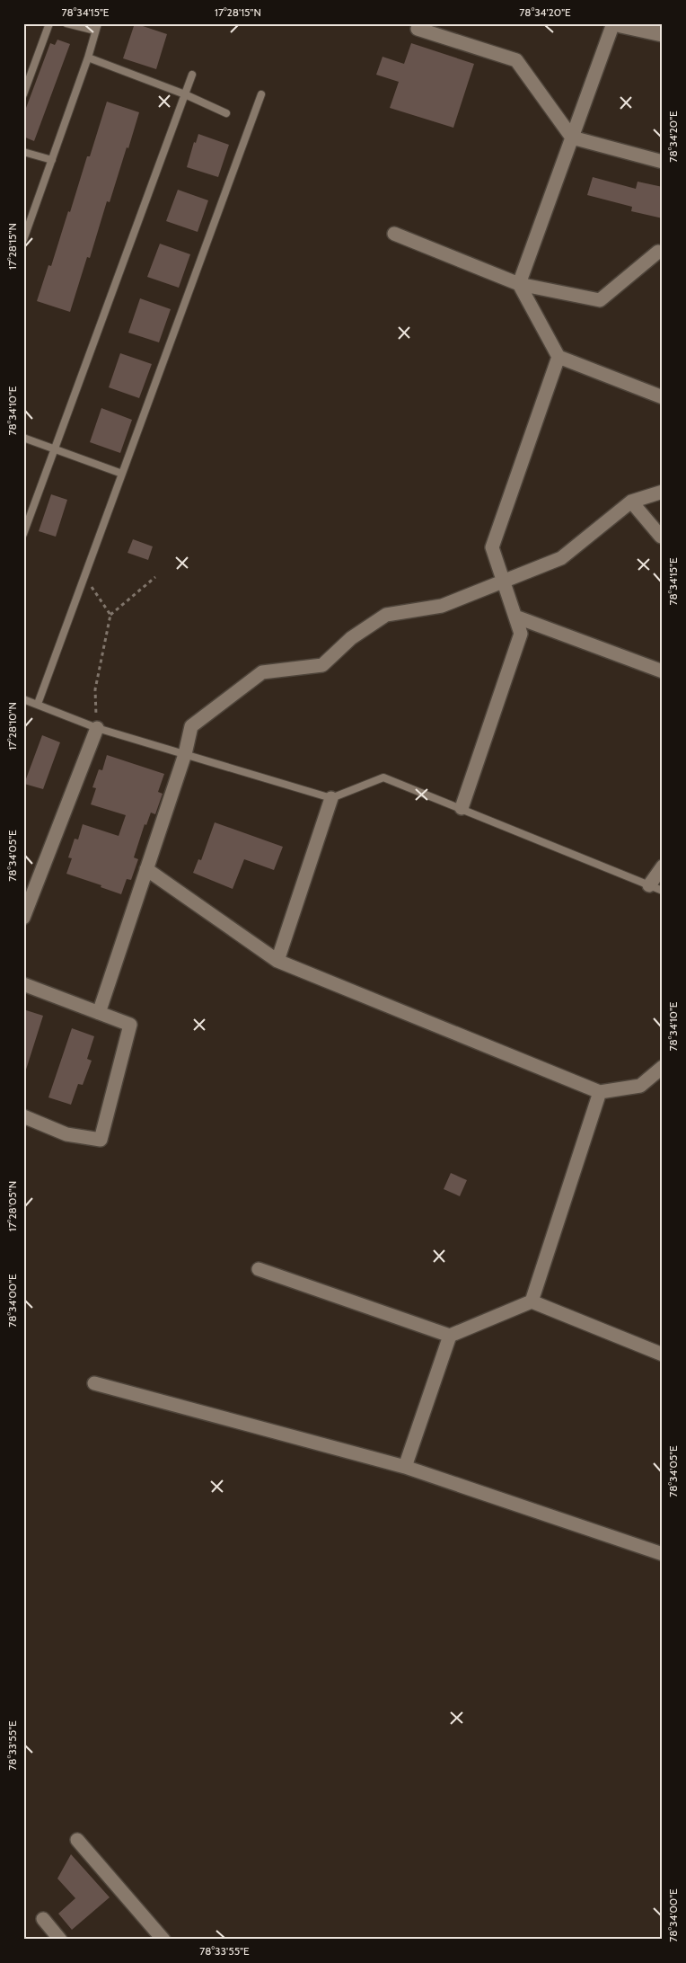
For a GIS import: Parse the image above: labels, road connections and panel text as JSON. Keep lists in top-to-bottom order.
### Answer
{
  "coordinates": [
    "78°34'15\"E",
    "17°28'15\"N",
    "78°34'20\"E",
    "78°34'10\"E",
    "17°28'10\"N",
    "78°34'05\"E",
    "17°28'05\"N",
    "78°34'00\"E",
    "78°33'55\"E"
  ]
}
